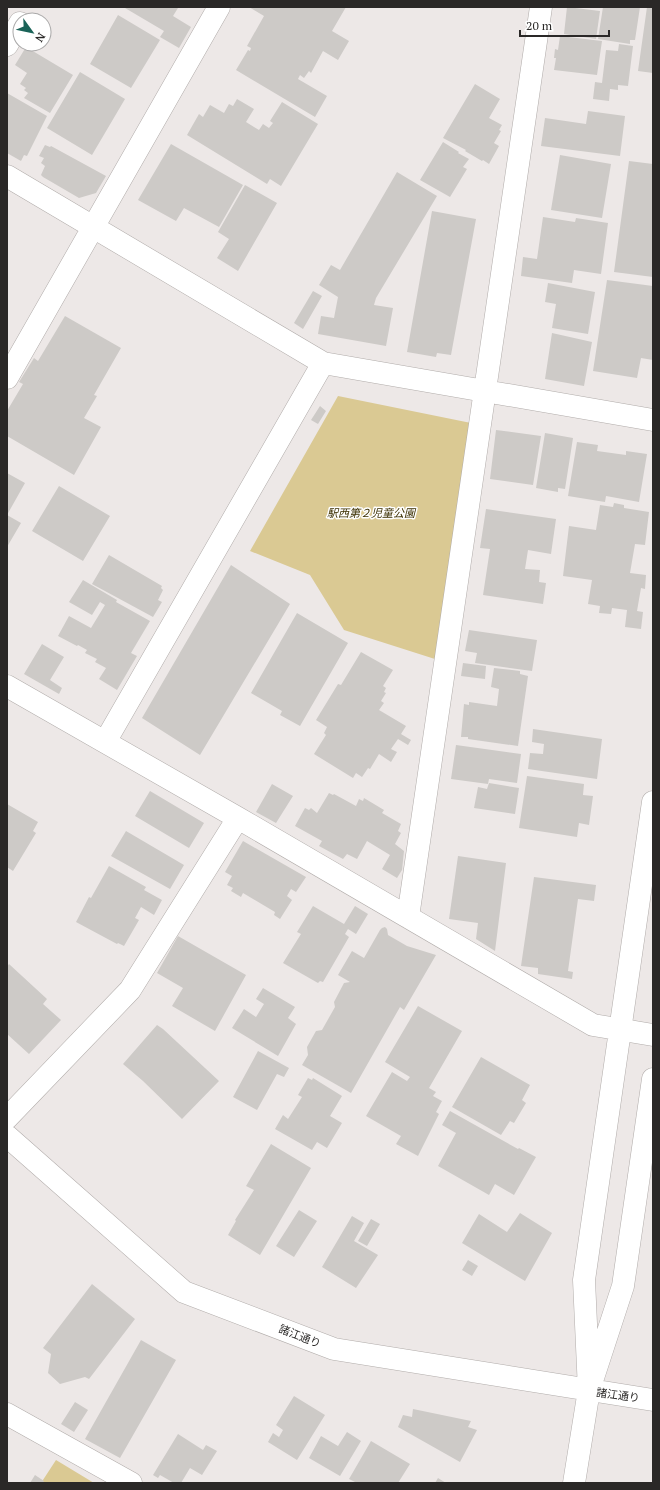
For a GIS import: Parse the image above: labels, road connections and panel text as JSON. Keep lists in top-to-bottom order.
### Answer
{
  "streets": {
    "street": ["諸江通り"]
  },
  "parks": ["駅西第２児童公園"],
  "scale_bar": "20 m",
  "north": "bottom right"
}
